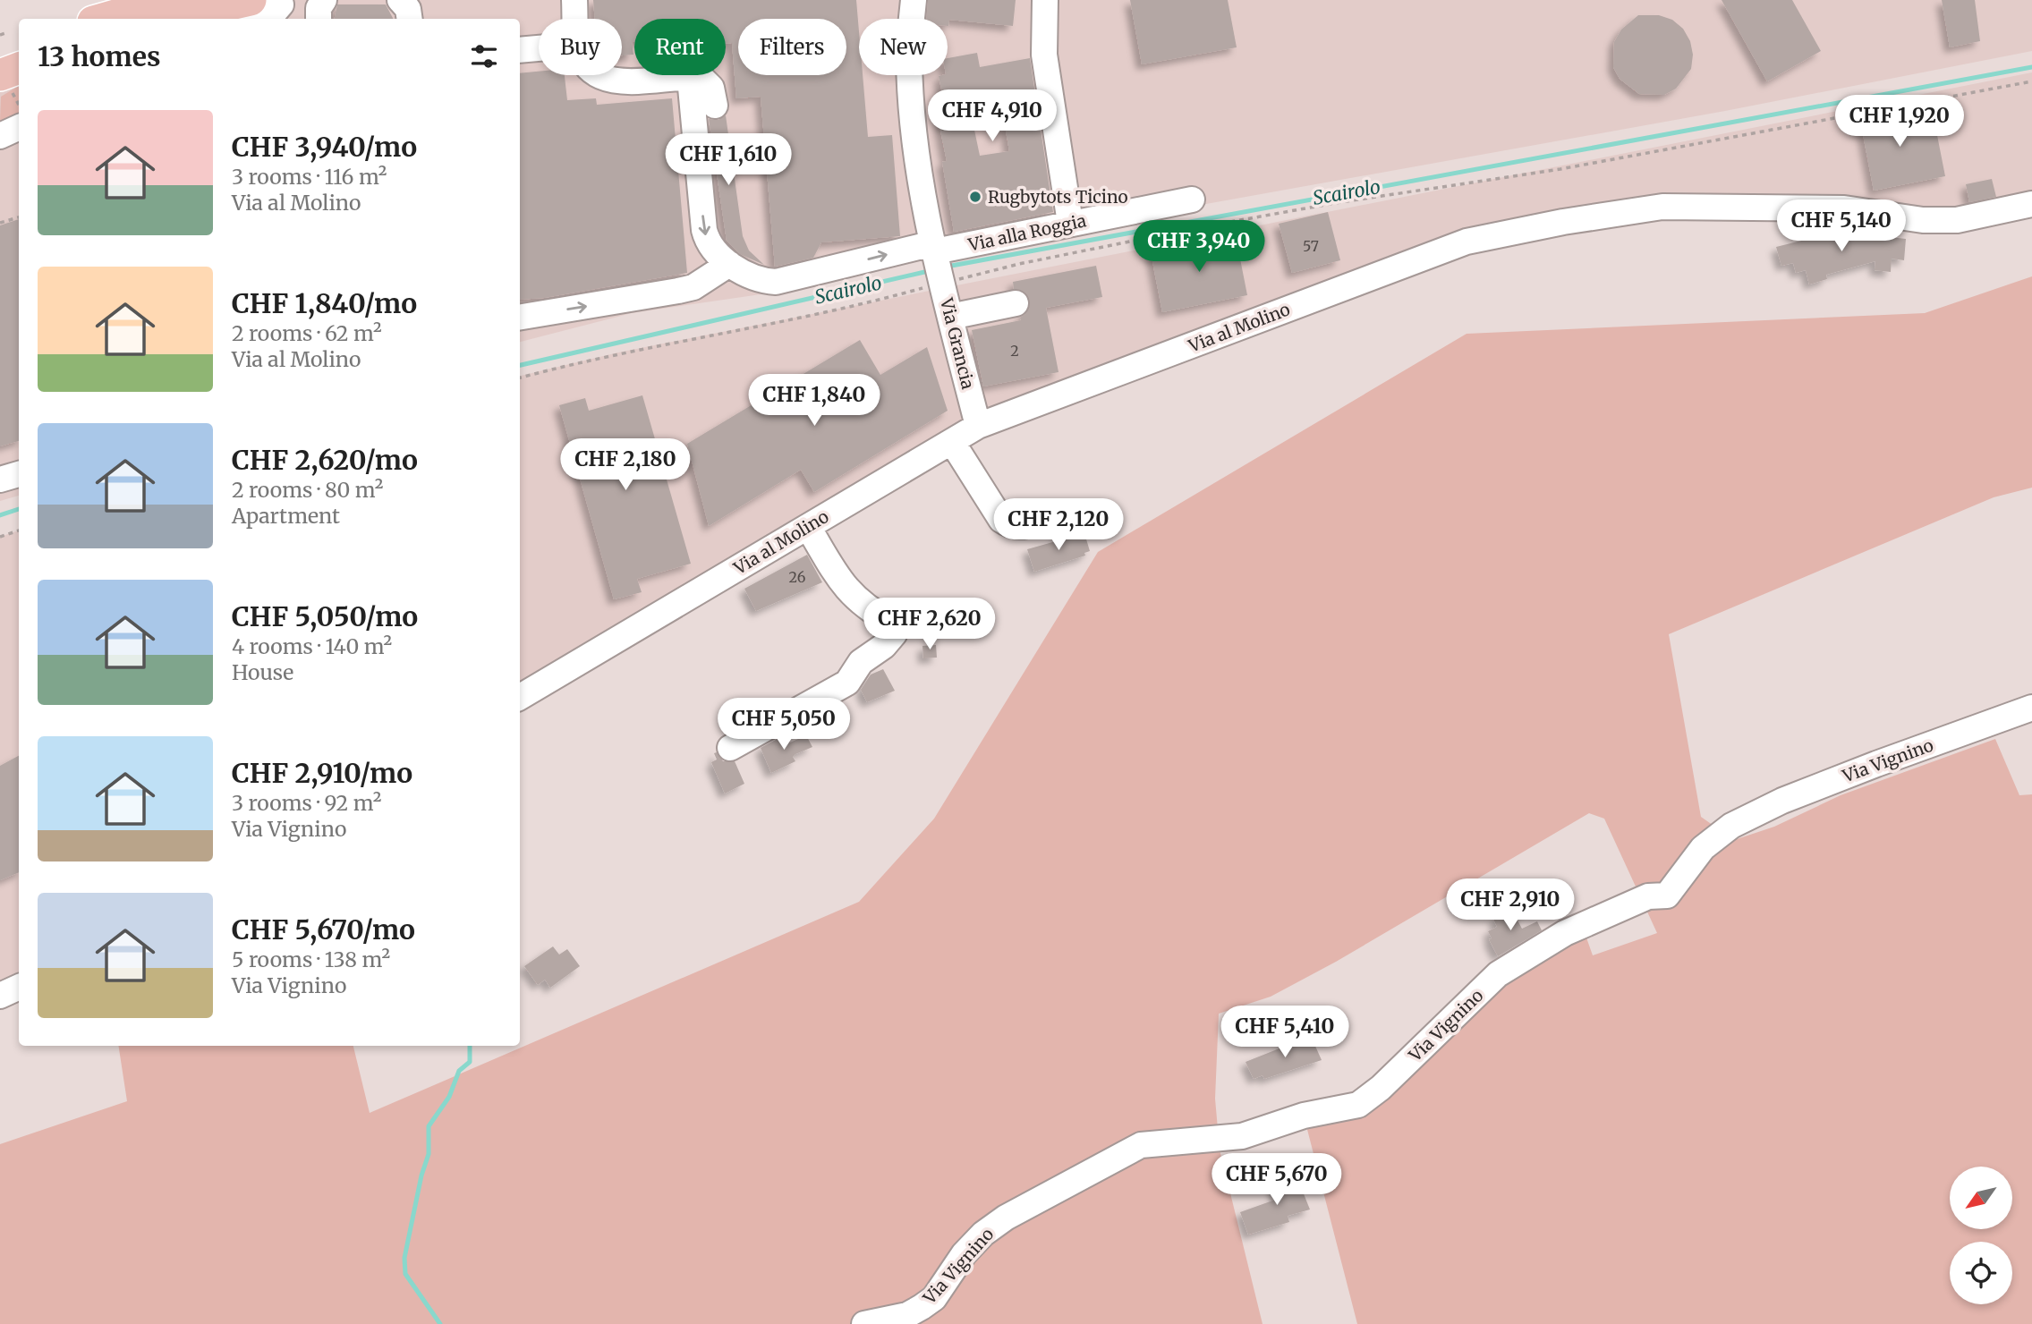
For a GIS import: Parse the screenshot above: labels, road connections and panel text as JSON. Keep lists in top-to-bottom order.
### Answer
{
  "streets": {
    "street": [
      "Via alla Roggia",
      "Via al Molino",
      "Via Grancia",
      "Via Vignino"
    ]
  },
  "crossings": [
    ["Via alla Roggia", "Via Grancia"],
    ["Via al Molino", "Via Grancia"]
  ],
  "one_way": ["Via alla Roggia"],
  "water": ["Scairolo"],
  "places": ["Rugbytots Ticino"],
  "house_numbers": ["57", "2", "26"],
  "north": "bottom left",
  "page": {
    "chip": [
      "Buy",
      "Rent",
      "Filters",
      "New"
    ],
    "heading": "13 homes",
    "price": [
      "CHF 4,910",
      "CHF 1,920",
      "CHF 1,610",
      "CHF 5,140",
      "CHF 3,940",
      "CHF 1,840",
      "CHF 2,180",
      "CHF 2,120",
      "CHF 2,620",
      "CHF 5,050",
      "CHF 2,910",
      "CHF 5,410",
      "CHF 5,670"
    ],
    "list": [
      {
        "name": "CHF 3,940/mo",
        "note": "3 rooms · 116 m² · Via al Molino"
      },
      {
        "name": "CHF 1,840/mo",
        "note": "2 rooms · 62 m² · Via al Molino"
      },
      {
        "name": "CHF 2,620/mo",
        "note": "2 rooms · 80 m² · Apartment"
      },
      {
        "name": "CHF 5,050/mo",
        "note": "4 rooms · 140 m² · House"
      },
      {
        "name": "CHF 2,910/mo",
        "note": "3 rooms · 92 m² · Via Vignino"
      },
      {
        "name": "CHF 5,670/mo",
        "note": "5 rooms · 138 m² · Via Vignino"
      }
    ]
  }
}
